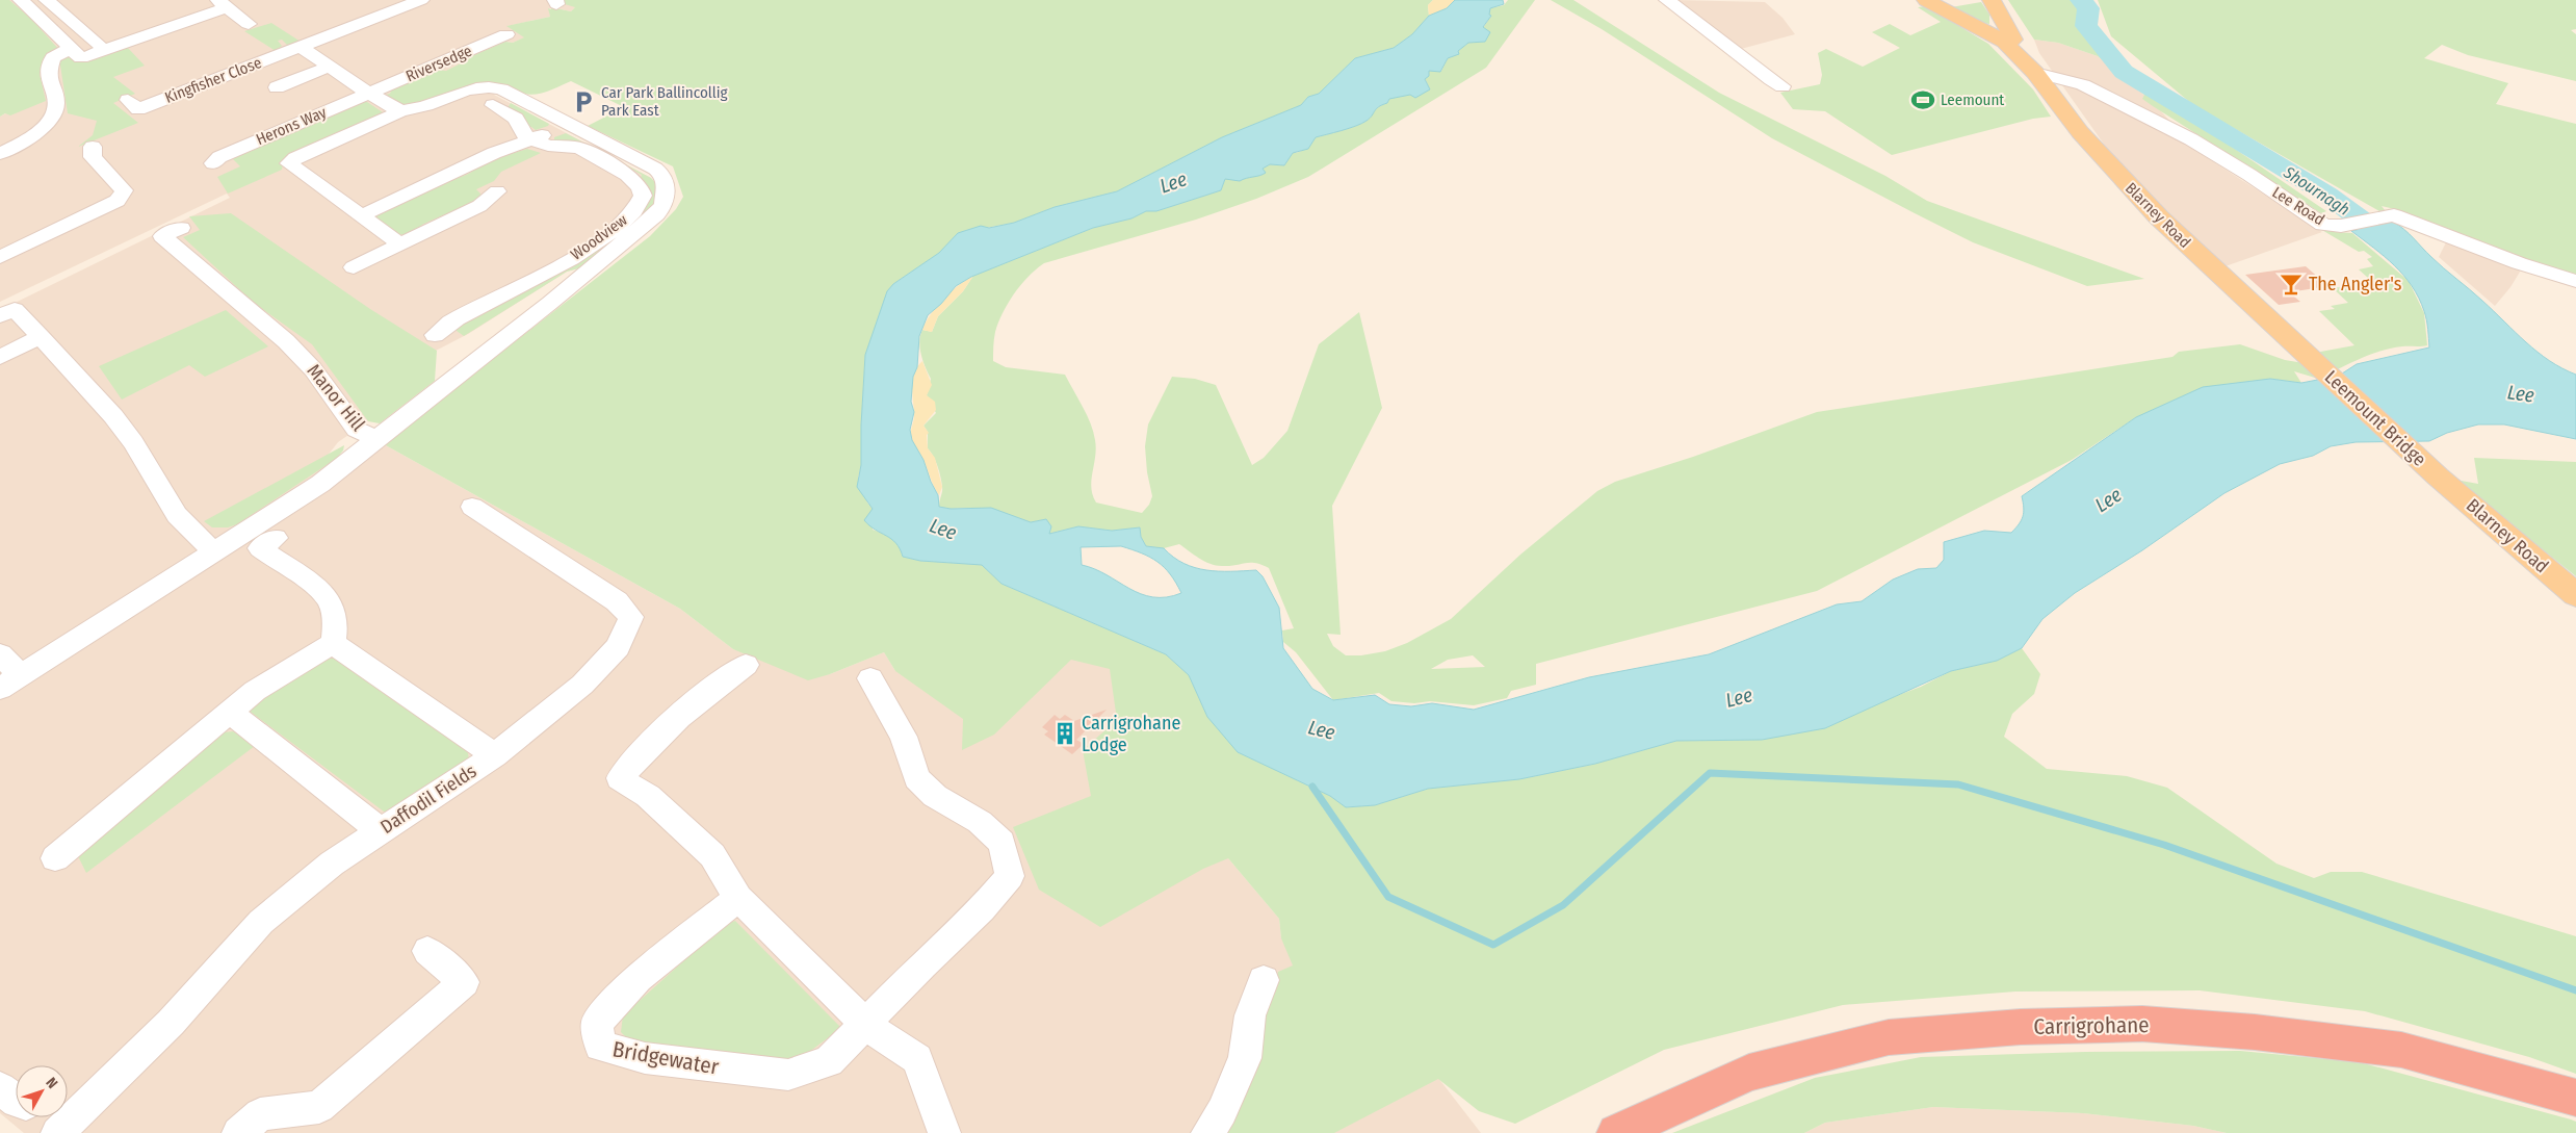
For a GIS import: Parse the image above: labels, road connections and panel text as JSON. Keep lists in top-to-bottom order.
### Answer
{
  "streets": {
    "highway": ["Carrigrohane"],
    "main road": ["Blarney Road", "Leemount Bridge"],
    "street": [
      "Riversedge",
      "Kingfisher Close",
      "Herons Way",
      "Lee Road",
      "Woodview",
      "Manor Hill",
      "Daffodil Fields",
      "Bridgewater"
    ]
  },
  "crossings": [
    ["Riversedge", "Herons Way"],
    ["Lee Road", "Blarney Road"],
    ["Blarney Road", "Leemount Bridge"]
  ],
  "water": ["Lee", "Shournagh"],
  "places": {
    "sports": ["Leemount"],
    "parking": ["Car Park Ballincollig Park East"],
    "bar": ["The Angler's"],
    "building": ["Carrigrohane Lodge"]
  },
  "north": "top right"
}
